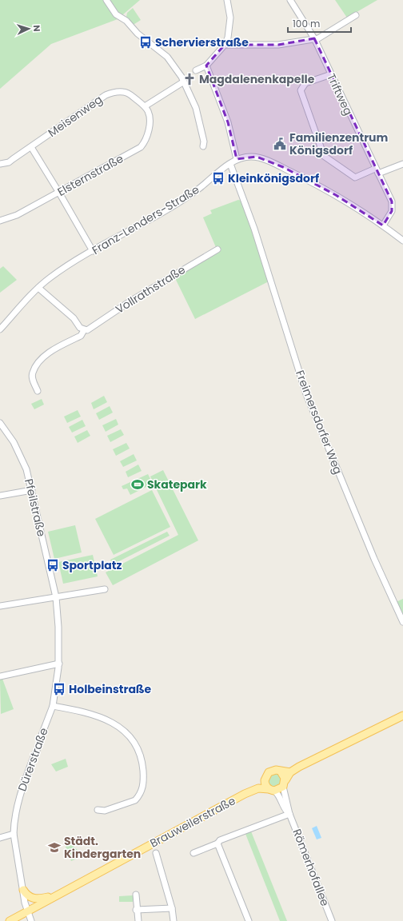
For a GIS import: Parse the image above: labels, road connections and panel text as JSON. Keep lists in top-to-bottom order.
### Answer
{
  "streets": {
    "main road": ["Brauweilerstraße"],
    "street": [
      "Triftweg",
      "Meisenweg",
      "Elsternstraße",
      "Franz-Lenders-Straße",
      "Vollrathstraße",
      "Freimersdorfer Weg",
      "Pfeilstraße",
      "Dürerstraße",
      "Römerhofallee"
    ]
  },
  "crossings": [
    ["Triftweg", "Franz-Lenders-Straße"],
    ["Meisenweg", "Elsternstraße"],
    ["Franz-Lenders-Straße", "Freimersdorfer Weg"],
    ["Pfeilstraße", "Dürerstraße"],
    ["Dürerstraße", "Brauweilerstraße"],
    ["Brauweilerstraße", "Römerhofallee"]
  ],
  "places": {
    "bus stop": [
      "Schervierstraße",
      "Kleinkönigsdorf",
      "Sportplatz",
      "Holbeinstraße"
    ],
    "church": ["Magdalenenkapelle"],
    "public building": ["Familienzentrum Königsdorf"],
    "sports": ["Skatepark"],
    "school or university": ["Städt. Kindergarten"]
  },
  "scale_bar": "100 m",
  "north": "right"
}
